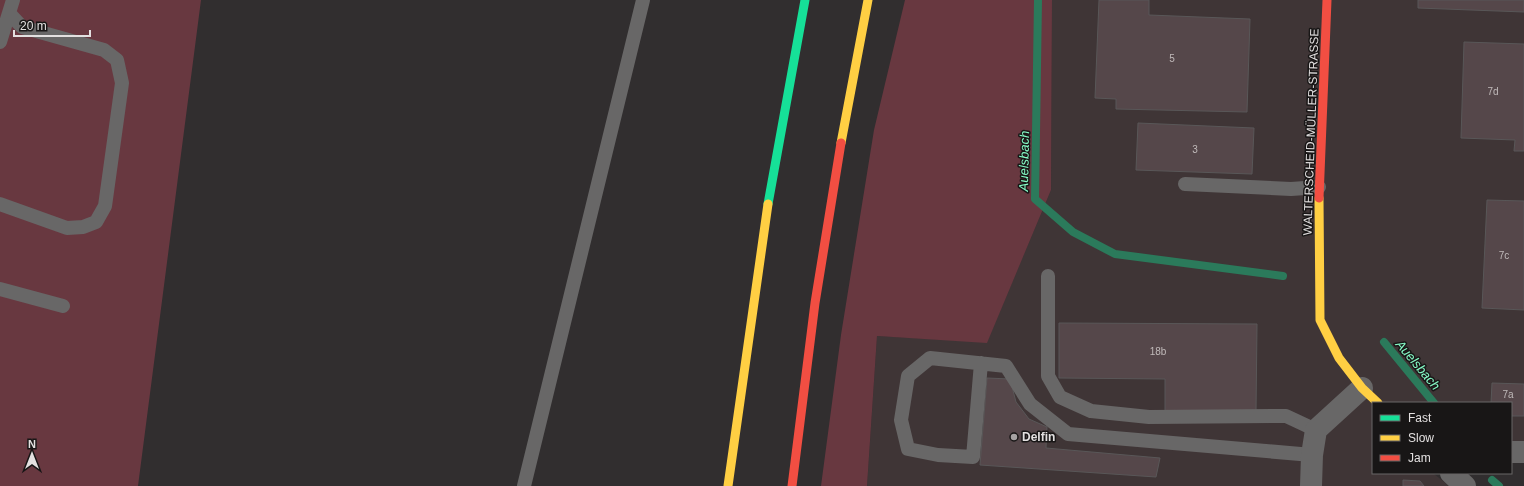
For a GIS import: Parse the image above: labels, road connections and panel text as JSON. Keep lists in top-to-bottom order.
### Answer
{
  "streets": {
    "main road": ["WALTERSCHEID-MÜLLER-STRASSE"]
  },
  "water": ["Auelsbach"],
  "places": ["Delfin"],
  "house_numbers": [
    "5",
    "7d",
    "3",
    "7c",
    "18b",
    "7a"
  ],
  "legend": ["Fast", "Slow", "Jam"],
  "scale_bar": "20 m",
  "north": "top"
}
